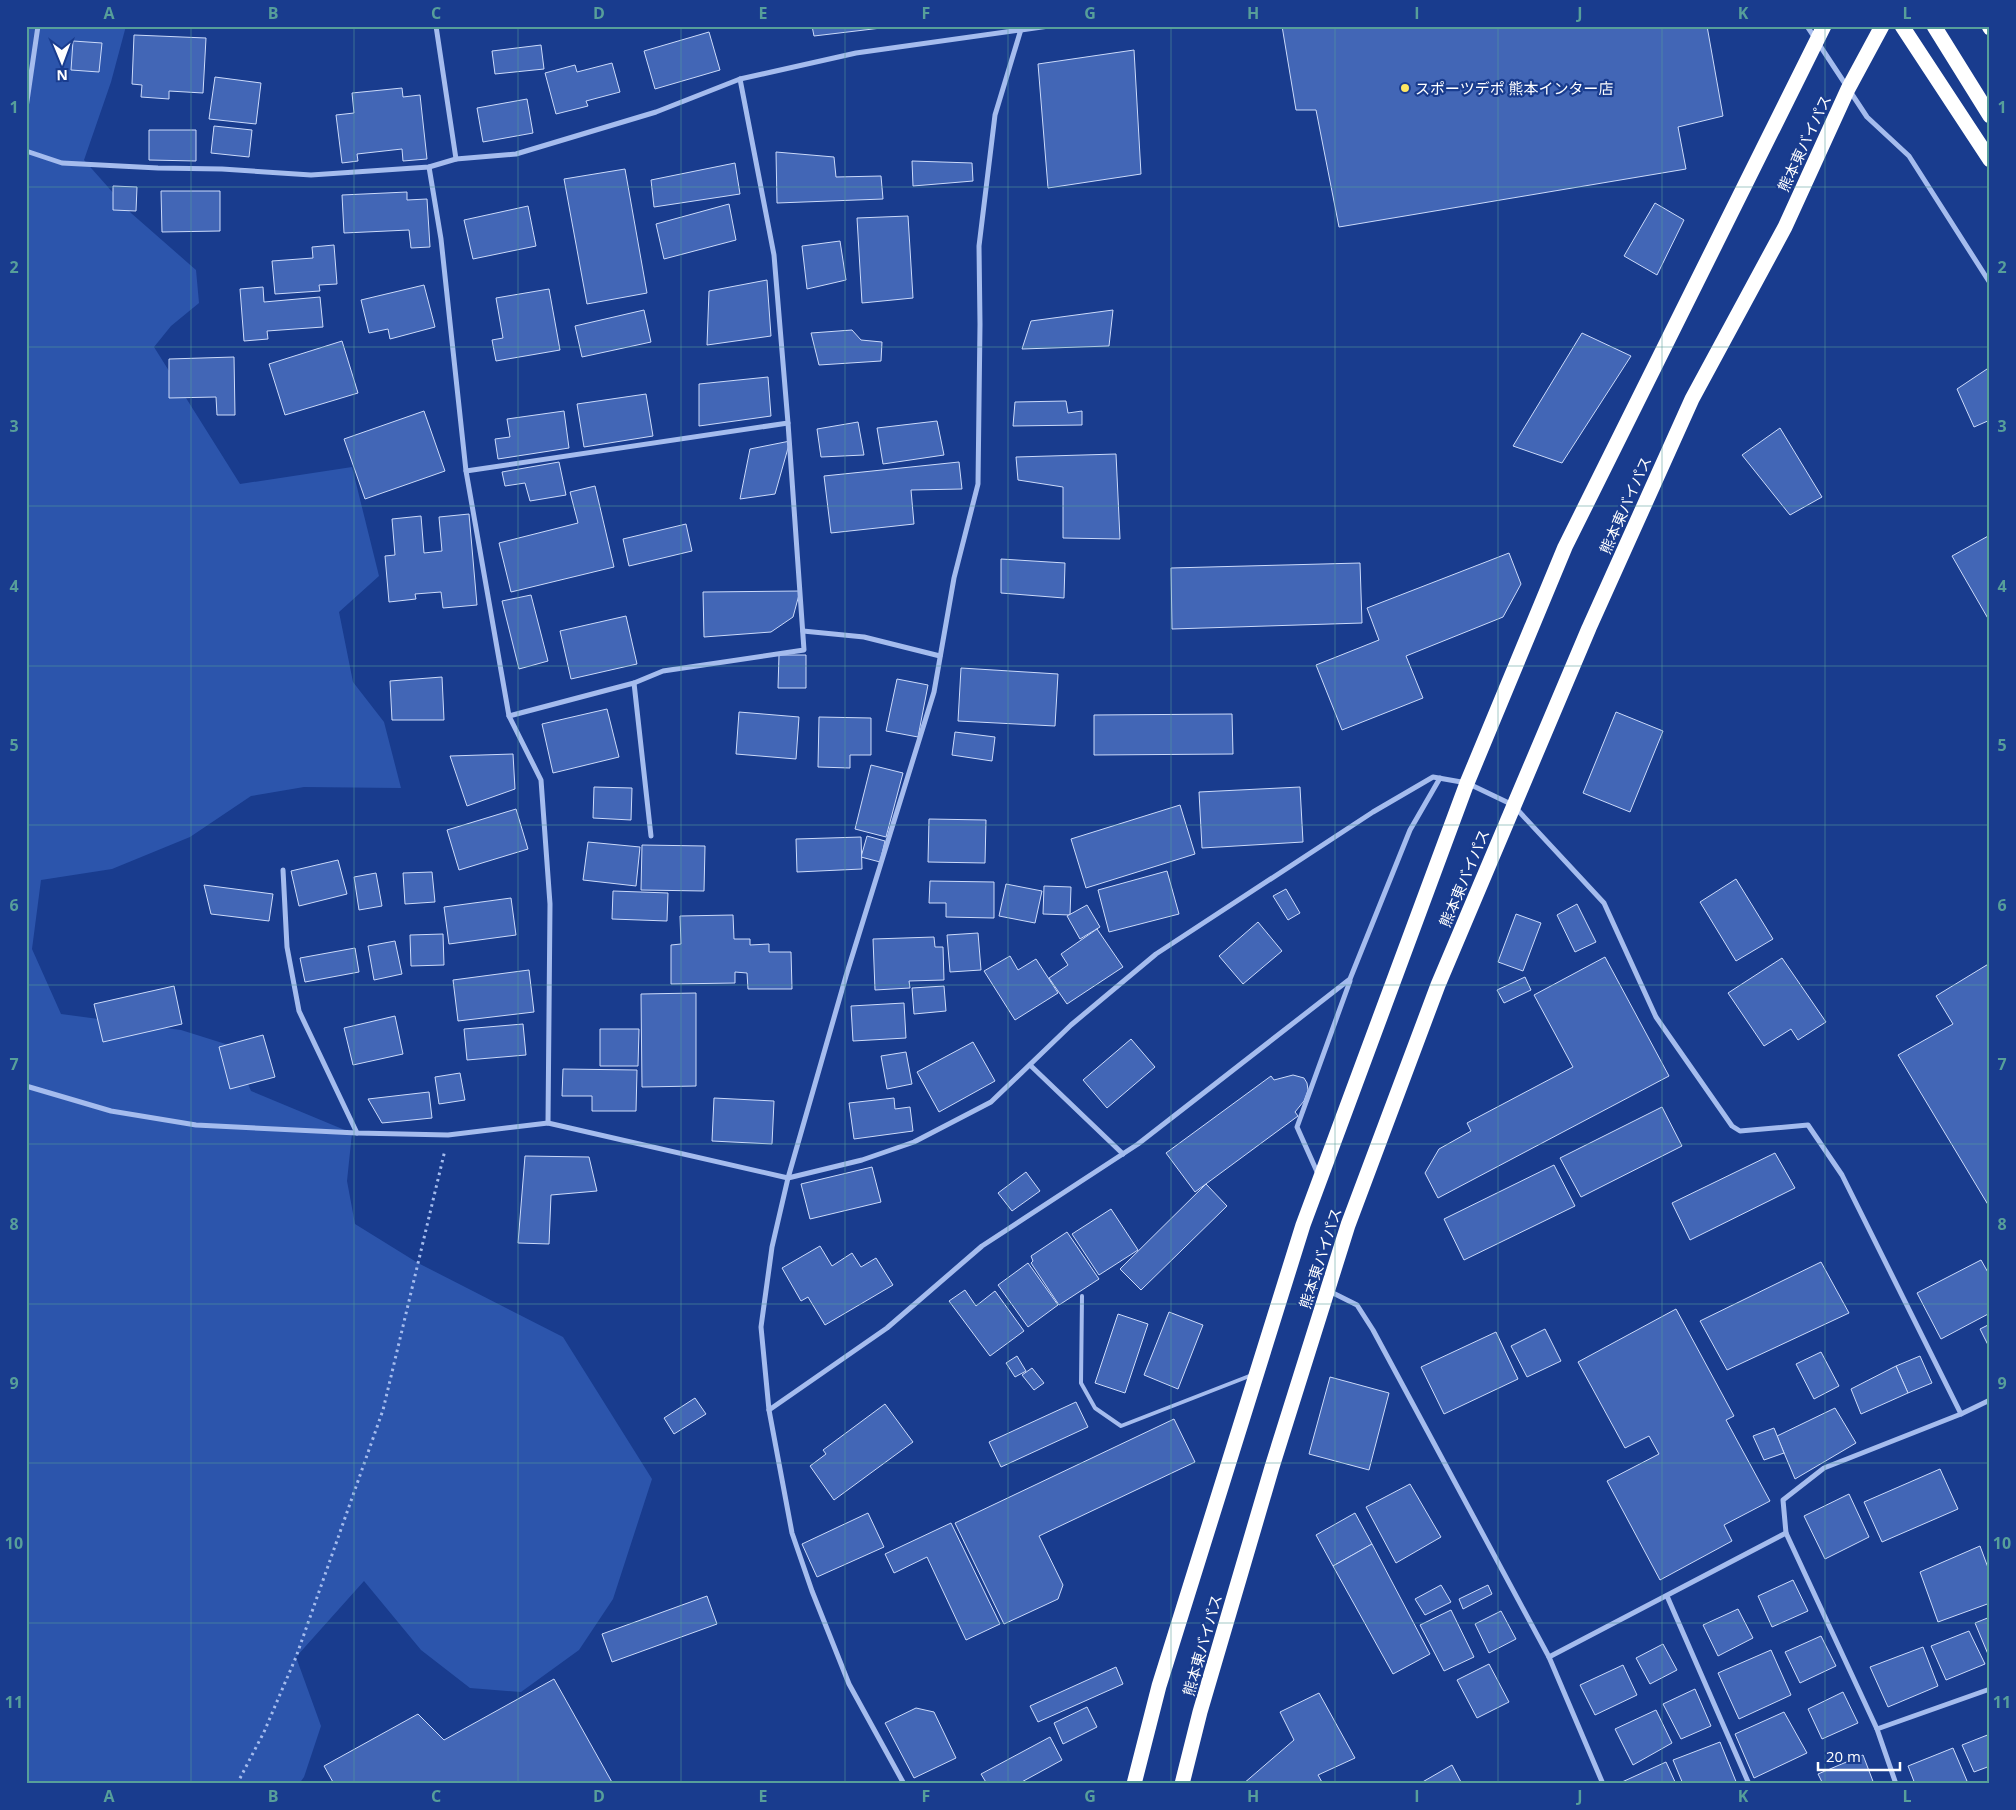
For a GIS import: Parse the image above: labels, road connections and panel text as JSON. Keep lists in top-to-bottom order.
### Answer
{
  "streets": {
    "highway": ["熊本東バイパス"]
  },
  "places": ["スポーツデポ 熊本インター店"],
  "scale_bar": "20 m",
  "north": "bottom",
  "grid": {
    "columns": [
      "A",
      "B",
      "C",
      "D",
      "E",
      "F",
      "G",
      "H",
      "I",
      "J",
      "K",
      "L"
    ],
    "rows": [
      "1",
      "2",
      "3",
      "4",
      "5",
      "6",
      "7",
      "8",
      "9",
      "10",
      "11"
    ]
  }
}
